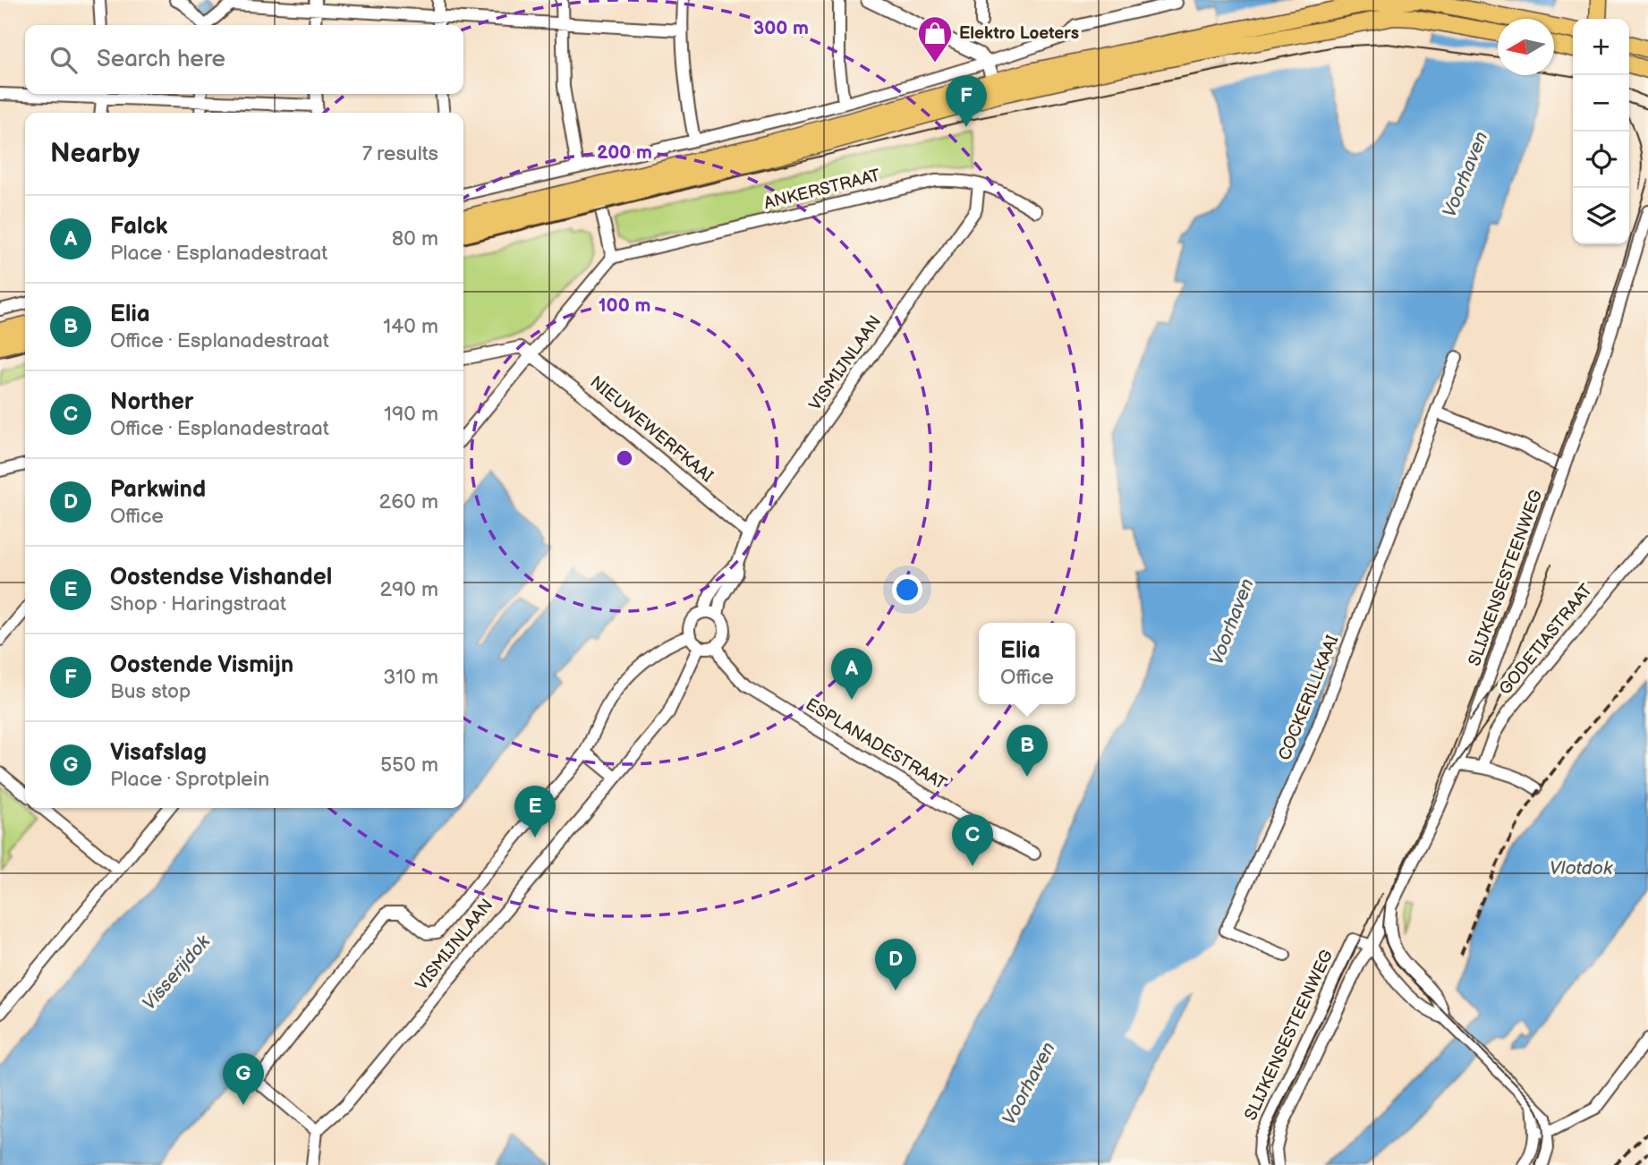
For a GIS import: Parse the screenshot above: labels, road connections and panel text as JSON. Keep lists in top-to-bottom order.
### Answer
{
  "streets": {
    "street": [
      "ANKERSTRAAT",
      "VISMIJNLAAN",
      "NIEUWEWERFKAAI",
      "SLIJKENSESTEENWEG",
      "GODETIASTRAAT",
      "COCKERILLKAAI",
      "ESPLANADESTRAAT"
    ]
  },
  "crossings": [
    ["ANKERSTRAAT", "VISMIJNLAAN"],
    ["VISMIJNLAAN", "NIEUWEWERFKAAI"],
    ["VISMIJNLAAN", "ESPLANADESTRAAT"]
  ],
  "water": ["Voorhaven", "Vlotdok", "Visserijdok"],
  "places": {
    "shop": ["Elektro Loeters"]
  },
  "north": "left",
  "page": {
    "map_buttons": ["+", "−"],
    "search": "Search here",
    "pins": [
      "F",
      "A",
      "B",
      "E",
      "C",
      "D",
      "G"
    ],
    "heading": ["Nearby", "7 results"],
    "list": [
      {
        "mark": "A",
        "name": "Falck",
        "note": "Place · Esplanadestraat",
        "value": "80 m"
      },
      {
        "mark": "B",
        "name": "Elia",
        "note": "Office · Esplanadestraat",
        "value": "140 m"
      },
      {
        "mark": "C",
        "name": "Norther",
        "note": "Office · Esplanadestraat",
        "value": "190 m"
      },
      {
        "mark": "D",
        "name": "Parkwind",
        "note": "Office",
        "value": "260 m"
      },
      {
        "mark": "E",
        "name": "Oostendse Vishandel",
        "note": "Shop · Haringstraat",
        "value": "290 m"
      },
      {
        "mark": "F",
        "name": "Oostende Vismijn",
        "note": "Bus stop",
        "value": "310 m"
      },
      {
        "mark": "G",
        "name": "Visafslag",
        "note": "Place · Sprotplein",
        "value": "550 m"
      }
    ],
    "popup": ["Elia", "Office"]
  },
  "rings": ["300 m", "200 m", "100 m"]
}
